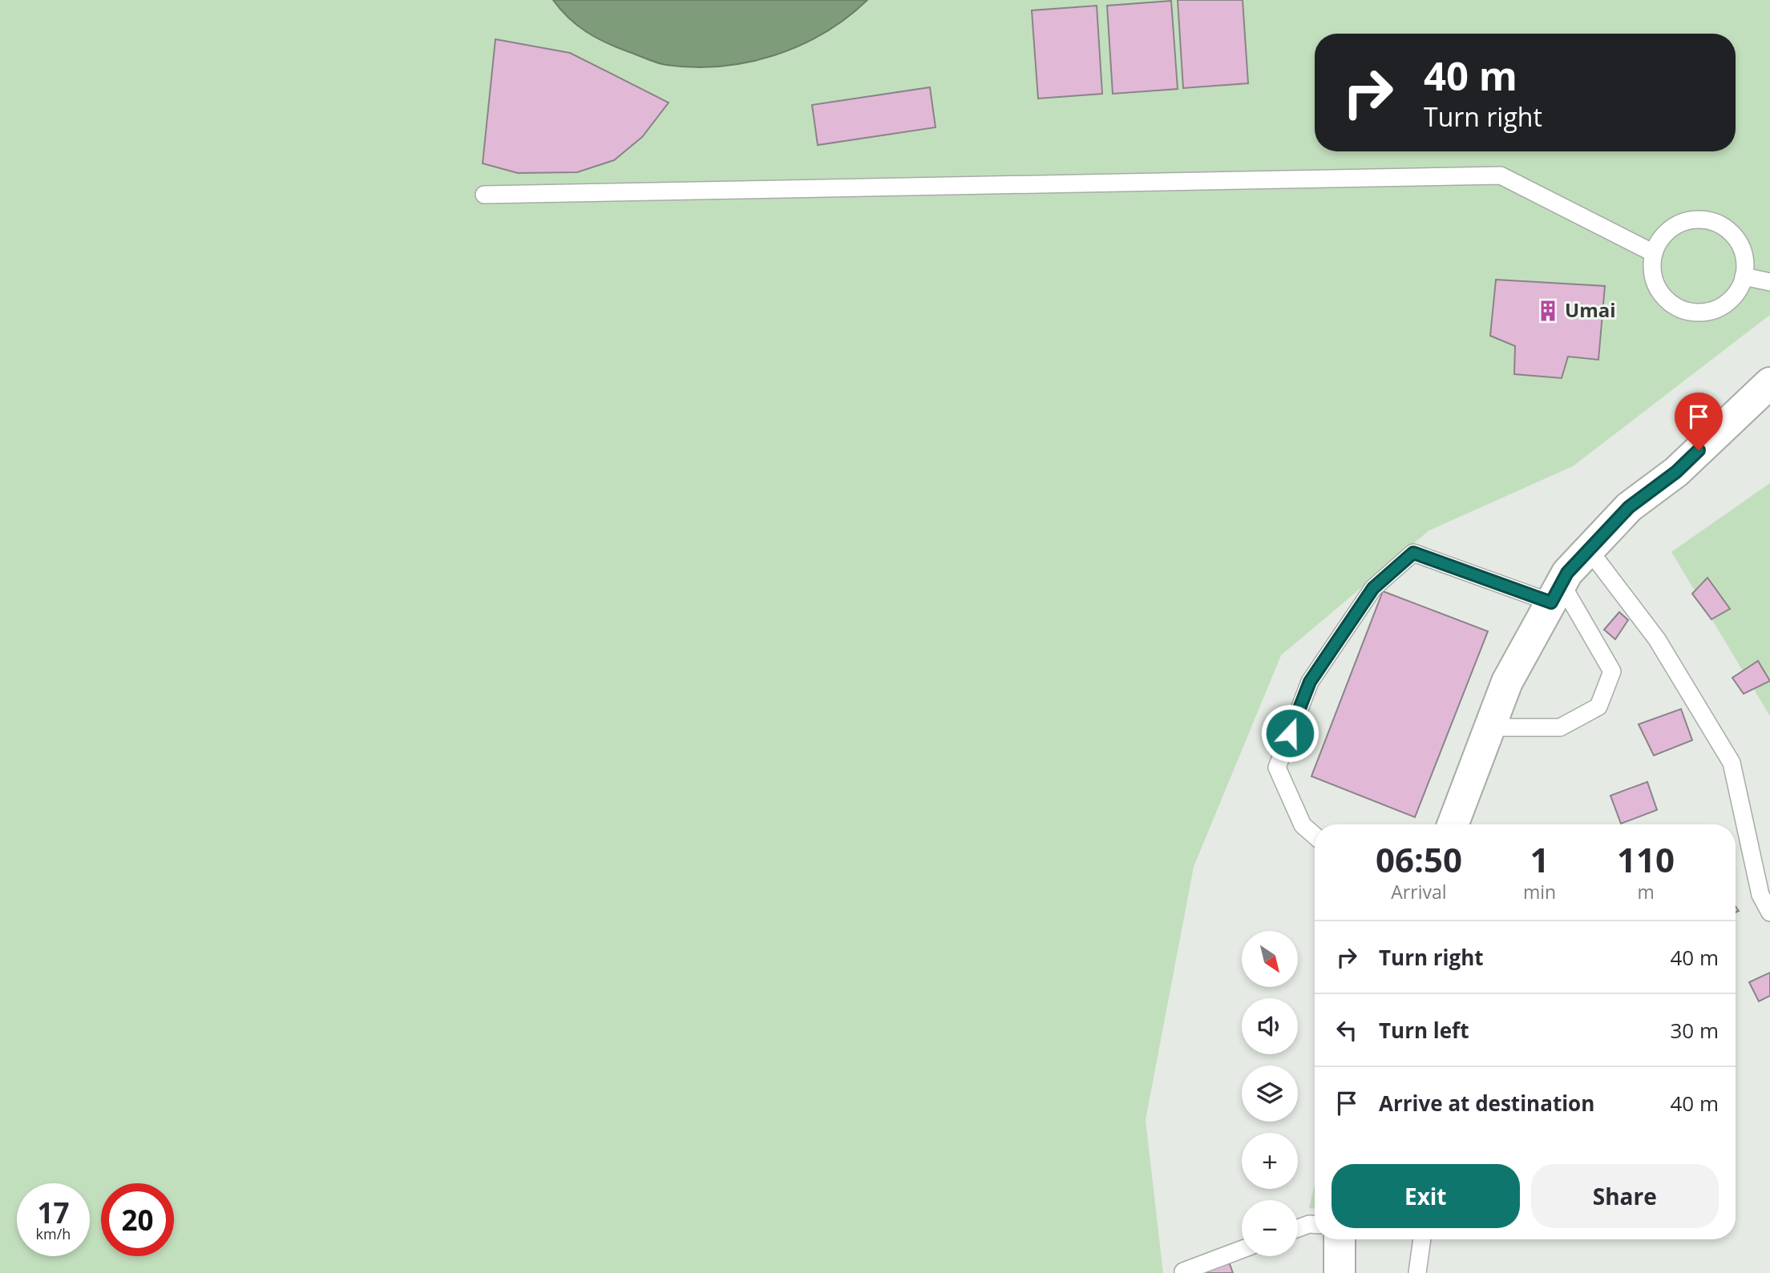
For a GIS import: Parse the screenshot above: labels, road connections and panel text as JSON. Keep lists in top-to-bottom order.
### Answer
{
  "places": {
    "building": ["Umai"]
  },
  "north": "bottom right",
  "page": {
    "turn": ["40 m", "Turn right"],
    "eta": [
      "06:50",
      "Arrival",
      "1",
      "min",
      "110",
      "m"
    ],
    "list": [
      {
        "name": "Turn right",
        "value": "40 m"
      },
      {
        "name": "Turn left",
        "value": "30 m"
      },
      {
        "name": "Arrive at destination",
        "value": "40 m"
      }
    ],
    "map_buttons": ["+", "−"],
    "buttons": ["Exit", "Share"],
    "speed": "17 km/h",
    "limit": "20"
  }
}
